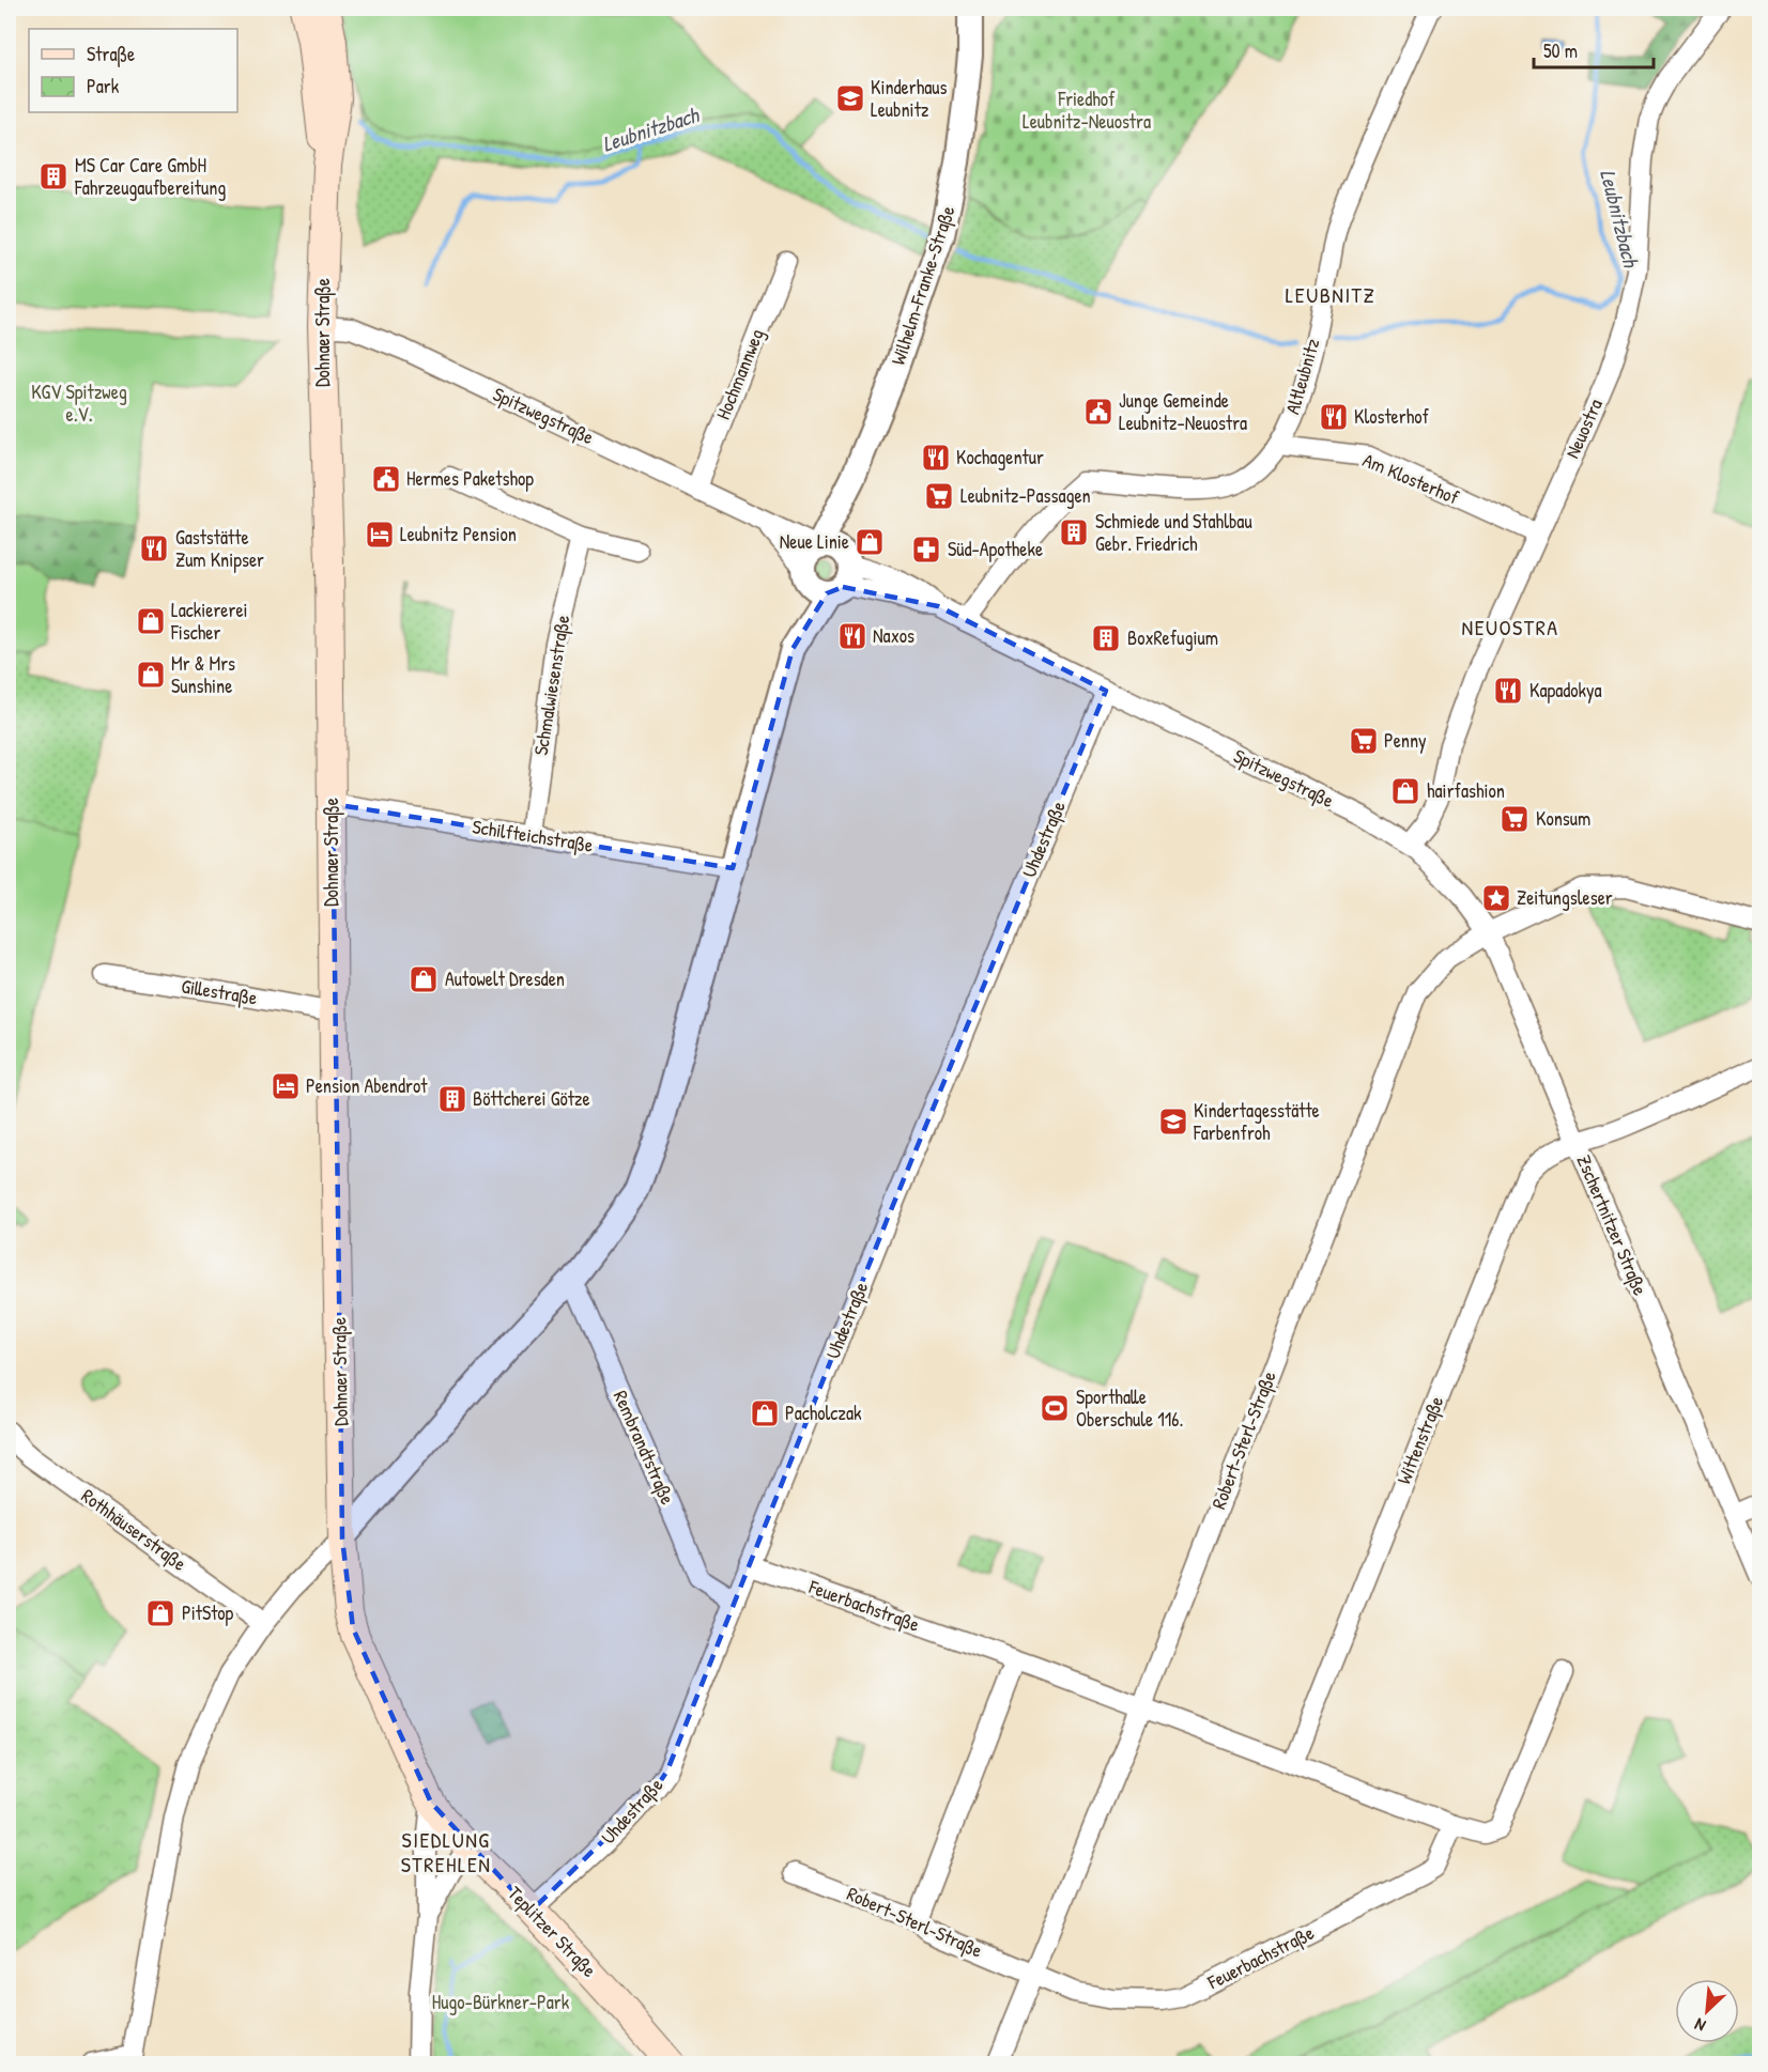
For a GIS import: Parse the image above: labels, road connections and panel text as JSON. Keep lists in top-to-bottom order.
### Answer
{
  "streets": {
    "main road": ["Dohnaer Straße", "Teplitzer Straße"],
    "street": [
      "Wilhelm-Franke-Straße",
      "Hochmannweg",
      "Altleubnitz",
      "Spitzwegstraße",
      "Neuostra",
      "Am Klosterhof",
      "Schmalwiesenstraße",
      "Schilfteichstraße",
      "Uhdestraße",
      "Gillestraße",
      "Zschertnitzer Straße",
      "Robert-Sterl-Straße",
      "Wittenstraße",
      "Rembrandtstraße",
      "Rothhäuserstraße",
      "Feuerbachstraße"
    ]
  },
  "crossings": [
    ["Wilhelm-Franke-Straße", "Dohnaer Straße"],
    ["Wilhelm-Franke-Straße", "Spitzwegstraße"],
    ["Wilhelm-Franke-Straße", "Schilfteichstraße"],
    ["Wilhelm-Franke-Straße", "Rembrandtstraße"],
    ["Dohnaer Straße", "Spitzwegstraße"],
    ["Dohnaer Straße", "Schilfteichstraße"],
    ["Dohnaer Straße", "Gillestraße"],
    ["Dohnaer Straße", "Teplitzer Straße"],
    ["Hochmannweg", "Spitzwegstraße"],
    ["Altleubnitz", "Spitzwegstraße"],
    ["Altleubnitz", "Am Klosterhof"],
    ["Spitzwegstraße", "Neuostra"],
    ["Spitzwegstraße", "Uhdestraße"],
    ["Spitzwegstraße", "Zschertnitzer Straße"],
    ["Neuostra", "Am Klosterhof"],
    ["Schmalwiesenstraße", "Schilfteichstraße"],
    ["Uhdestraße", "Rembrandtstraße"],
    ["Uhdestraße", "Feuerbachstraße"],
    ["Uhdestraße", "Teplitzer Straße"],
    ["Zschertnitzer Straße", "Robert-Sterl-Straße"],
    ["Zschertnitzer Straße", "Wittenstraße"],
    ["Robert-Sterl-Straße", "Feuerbachstraße"],
    ["Wittenstraße", "Feuerbachstraße"]
  ],
  "districts": ["LEUBNITZ", "NEUOSTRA", "SIEDLUNG STREHLEN"],
  "water": ["Leubnitzbach"],
  "parks": ["Friedhof Leubnitz-Neuostra", "KGV Spitzweg e.V.", "Hugo-Bürkner-Park"],
  "places": {
    "school or university": ["Kinderhaus Leubnitz", "Kindertagesstätte Farbenfroh"],
    "building": [
      "MS Car Care GmbH Fahrzeugaufbereitung",
      "Schmiede und Stahlbau Gebr. Friedrich",
      "BoxRefugium",
      "Böttcherei Götze"
    ],
    "public building": ["Junge Gemeinde Leubnitz-Neuostra", "Hermes Paketshop"],
    "restaurant": [
      "Klosterhof",
      "Kochagentur",
      "Gaststätte Zum Knipser",
      "Naxos",
      "Kapadokya"
    ],
    "supermarket": ["Leubnitz-Passagen", "Penny", "Konsum"],
    "hotel": ["Leubnitz Pension", "Pension Abendrot"],
    "shop": [
      "Neue Linie",
      "Lackiererei Fischer",
      "Mr & Mrs Sunshine",
      "hairfashion",
      "Autowelt Dresden",
      "Pacholczak",
      "PitStop"
    ],
    "pharmacy": ["Süd-Apotheke"],
    "place": ["Zeitungsleser"],
    "sports": ["Sporthalle Oberschule 116."]
  },
  "legend": ["Straße", "Park"],
  "scale_bar": "50 m",
  "north": "bottom left"
}
